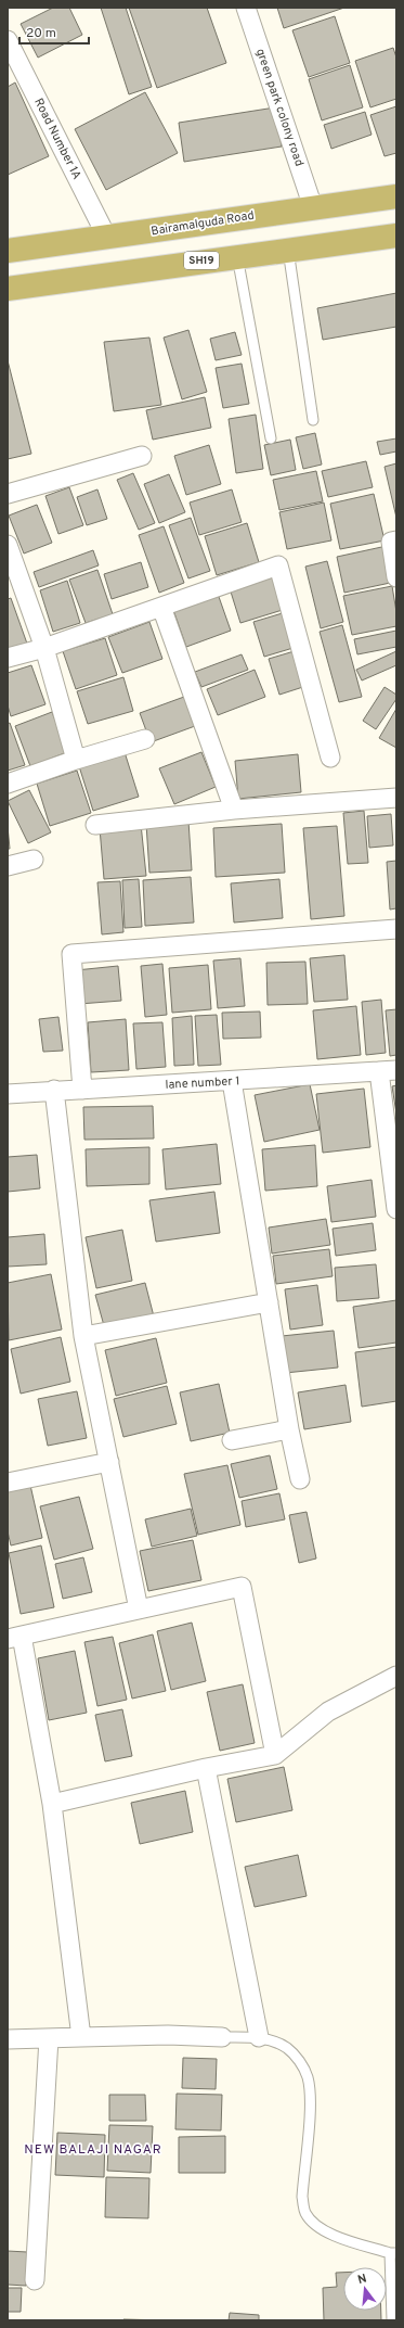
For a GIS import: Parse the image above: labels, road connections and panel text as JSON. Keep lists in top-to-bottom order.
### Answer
{
  "streets": {
    "main road": ["Bairamalguda Road", "SH19"],
    "street": ["green park colony road", "Road Number 1A", "lane number 1"]
  },
  "crossings": [
    ["green park colony road", "Bairamalguda Road"],
    ["Road Number 1A", "Bairamalguda Road"]
  ],
  "districts": ["NEW BALAJI NAGAR"],
  "scale_bar": "20 m",
  "north": "top"
}
